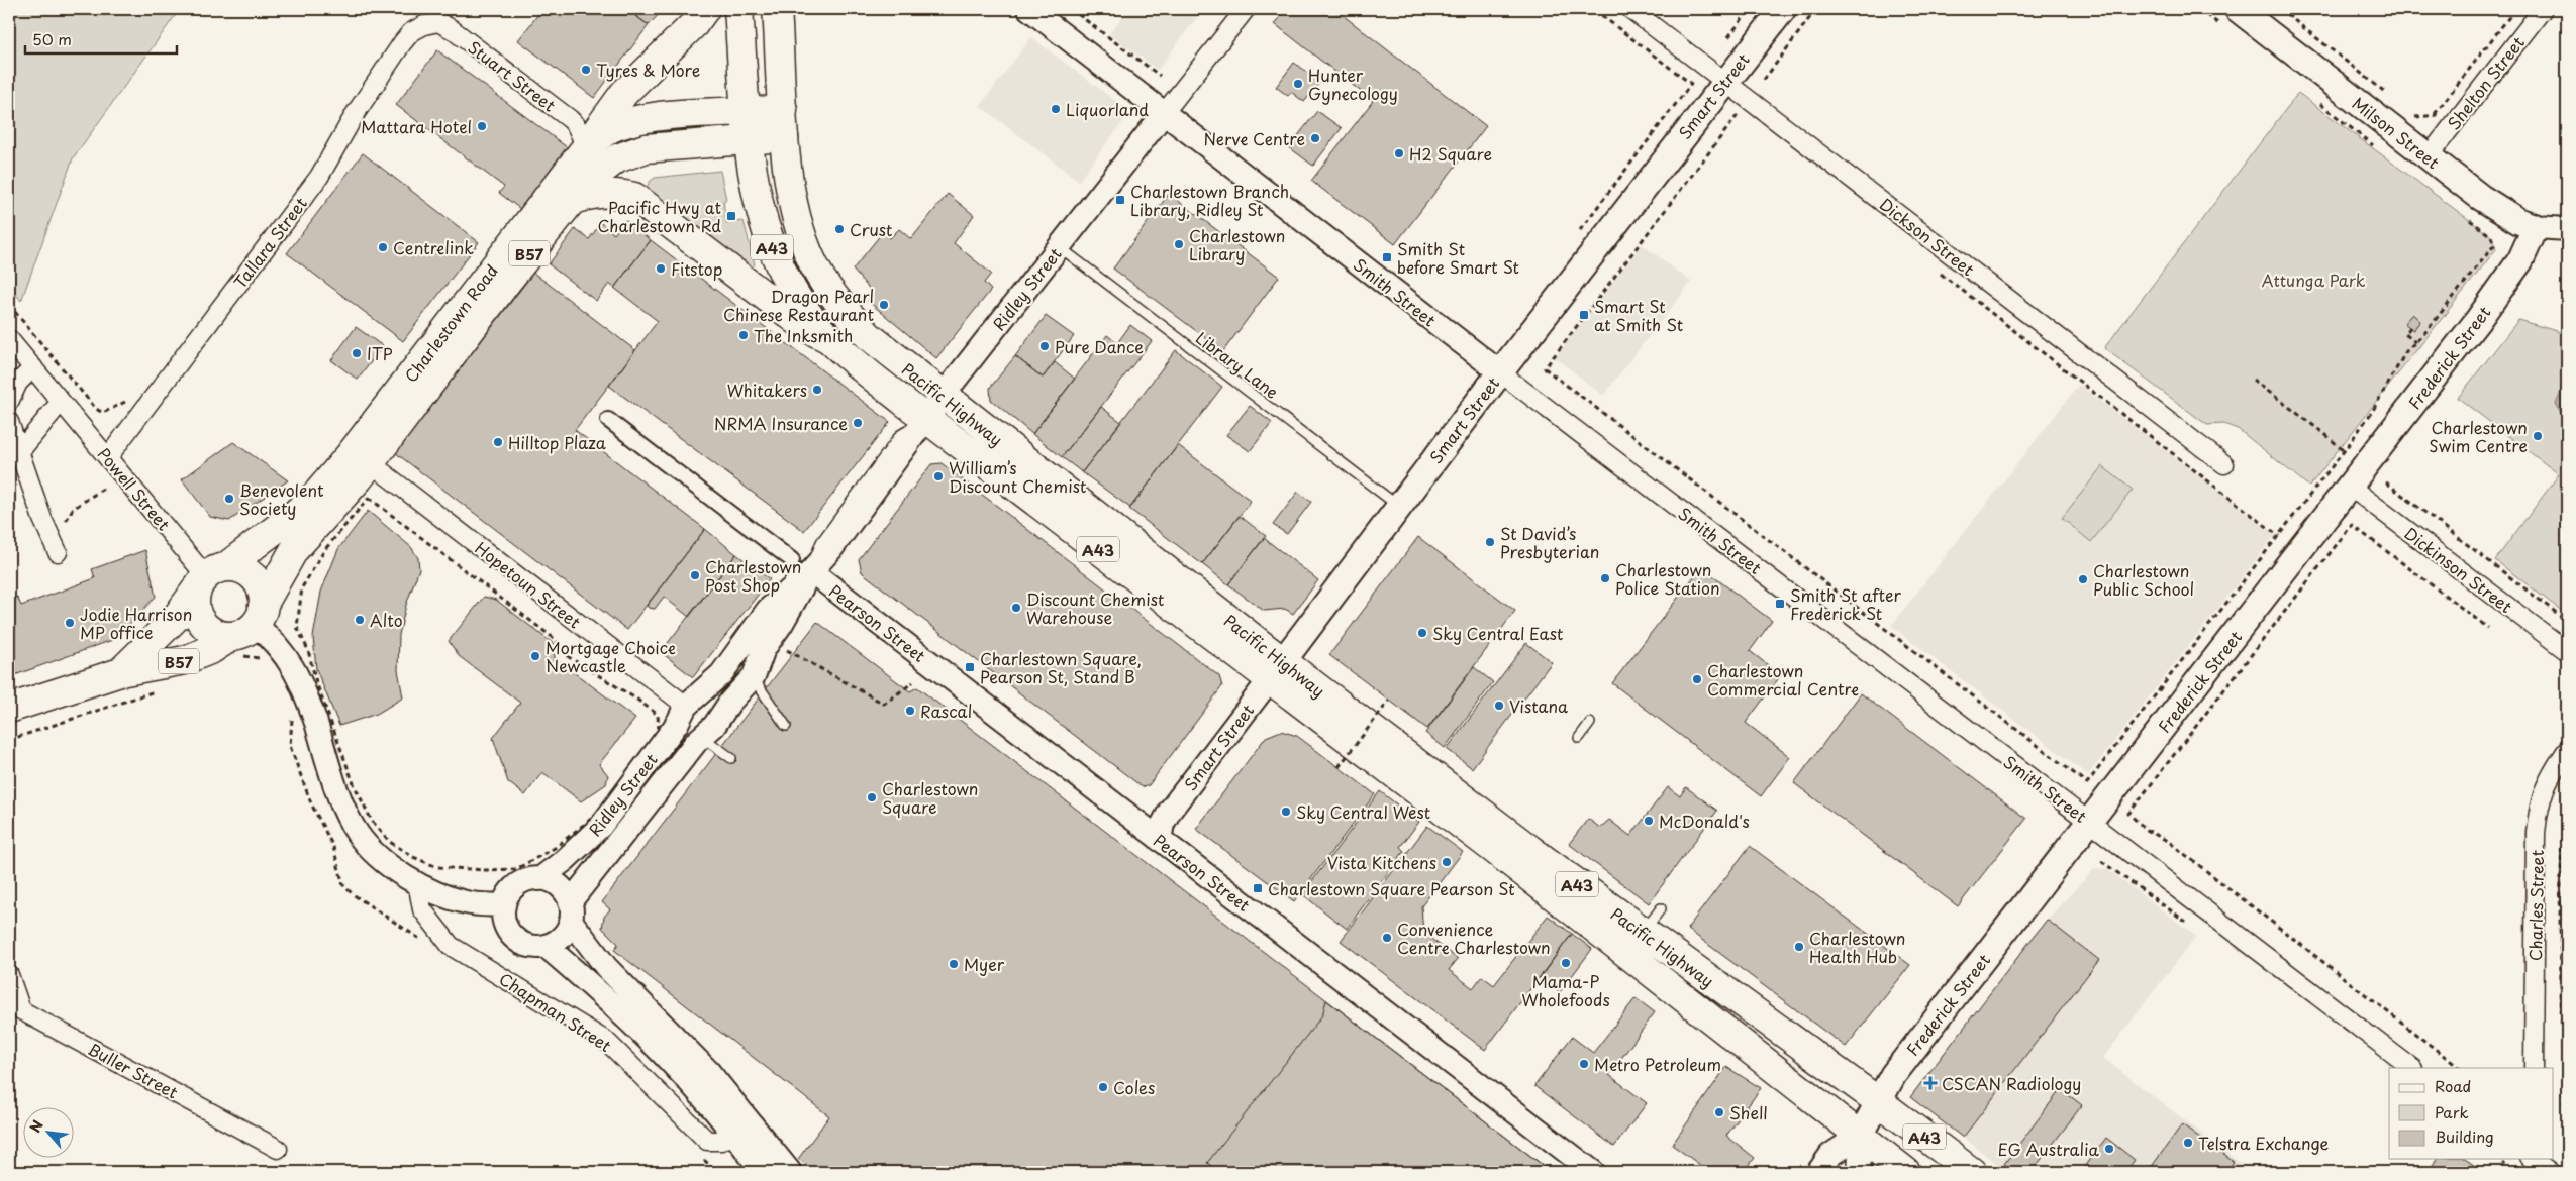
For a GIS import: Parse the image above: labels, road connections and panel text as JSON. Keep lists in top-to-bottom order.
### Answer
{
  "streets": {
    "main road": [
      "Smart Street",
      "Milson Street",
      "A43",
      "B57",
      "Charlestown Road",
      "Frederick Street",
      "Pacific Highway"
    ],
    "street": [
      "Stuart Street",
      "Shelton Street",
      "Dickson Street",
      "Tallara Street",
      "Ridley Street",
      "Smith Street",
      "Powell Street",
      "Dickinson Street",
      "Hopetoun Street",
      "Pearson Street",
      "Charles Street",
      "Chapman Street",
      "Buller Street"
    ],
    "lane": ["Library Lane"]
  },
  "crossings": [
    ["Stuart Street", "Tallara Street"],
    ["Stuart Street", "Charlestown Road"],
    ["Shelton Street", "Milson Street"],
    ["Smart Street", "Dickson Street"],
    ["Smart Street", "Smith Street"],
    ["Smart Street", "Library Lane"],
    ["Smart Street", "Pacific Highway"],
    ["Smart Street", "Pearson Street"],
    ["Milson Street", "Frederick Street"],
    ["Tallara Street", "Powell Street"],
    ["B57", "Charlestown Road"],
    ["B57", "Powell Street"],
    ["Ridley Street", "Smith Street"],
    ["Ridley Street", "Library Lane"],
    ["Ridley Street", "Pacific Highway"],
    ["Ridley Street", "Hopetoun Street"],
    ["Ridley Street", "Pearson Street"],
    ["Ridley Street", "Chapman Street"],
    ["Smith Street", "Frederick Street"],
    ["Charlestown Road", "Pacific Highway"],
    ["Charlestown Road", "Powell Street"],
    ["Charlestown Road", "Hopetoun Street"],
    ["Frederick Street", "Pacific Highway"],
    ["Frederick Street", "Dickinson Street"]
  ],
  "parks": ["Attunga Park"],
  "places": {
    "other": [
      "Tyres & More",
      "Hunter Gynecology",
      "Liquorland",
      "Mattara Hotel",
      "Nerve Centre",
      "H2 Square",
      "Crust",
      "Charlestown Library",
      "Centrelink",
      "Fitstop",
      "Dragon Pearl Chinese Restaurant",
      "The Inksmith",
      "Pure Dance",
      "ITP",
      "Whitakers",
      "NRMA Insurance",
      "Charlestown Swim Centre",
      "Hilltop Plaza",
      "William’s Discount Chemist",
      "Benevolent Society",
      "St David’s Presbyterian",
      "Charlestown Post Shop",
      "Charlestown Police Station",
      "Charlestown Public School",
      "Discount Chemist Warehouse",
      "Alto",
      "Jodie Harrison MP office",
      "Sky Central East",
      "Mortgage Choice Newcastle",
      "Charlestown Commercial Centre",
      "Vistana",
      "Rascal",
      "Charlestown Square",
      "Sky Central West",
      "McDonald's",
      "Vista Kitchens",
      "Convenience Centre Charlestown",
      "Charlestown Health Hub",
      "Mama-P Wholefoods",
      "Myer",
      "Metro Petroleum",
      "Coles",
      "Shell",
      "Telstra Exchange",
      "EG Australia"
    ],
    "transit": [
      "Charlestown Branch Library, Ridley St",
      "Pacific Hwy at Charlestown Rd",
      "Smith St before Smart St",
      "Smart St at Smith St",
      "Smith St after Frederick St",
      "Charlestown Square, Pearson St, Stand B",
      "Charlestown Square Pearson St"
    ],
    "health": ["CSCAN Radiology"]
  },
  "legend": ["Road", "Park", "Building"],
  "scale_bar": "50 m",
  "north": "top left"
}
